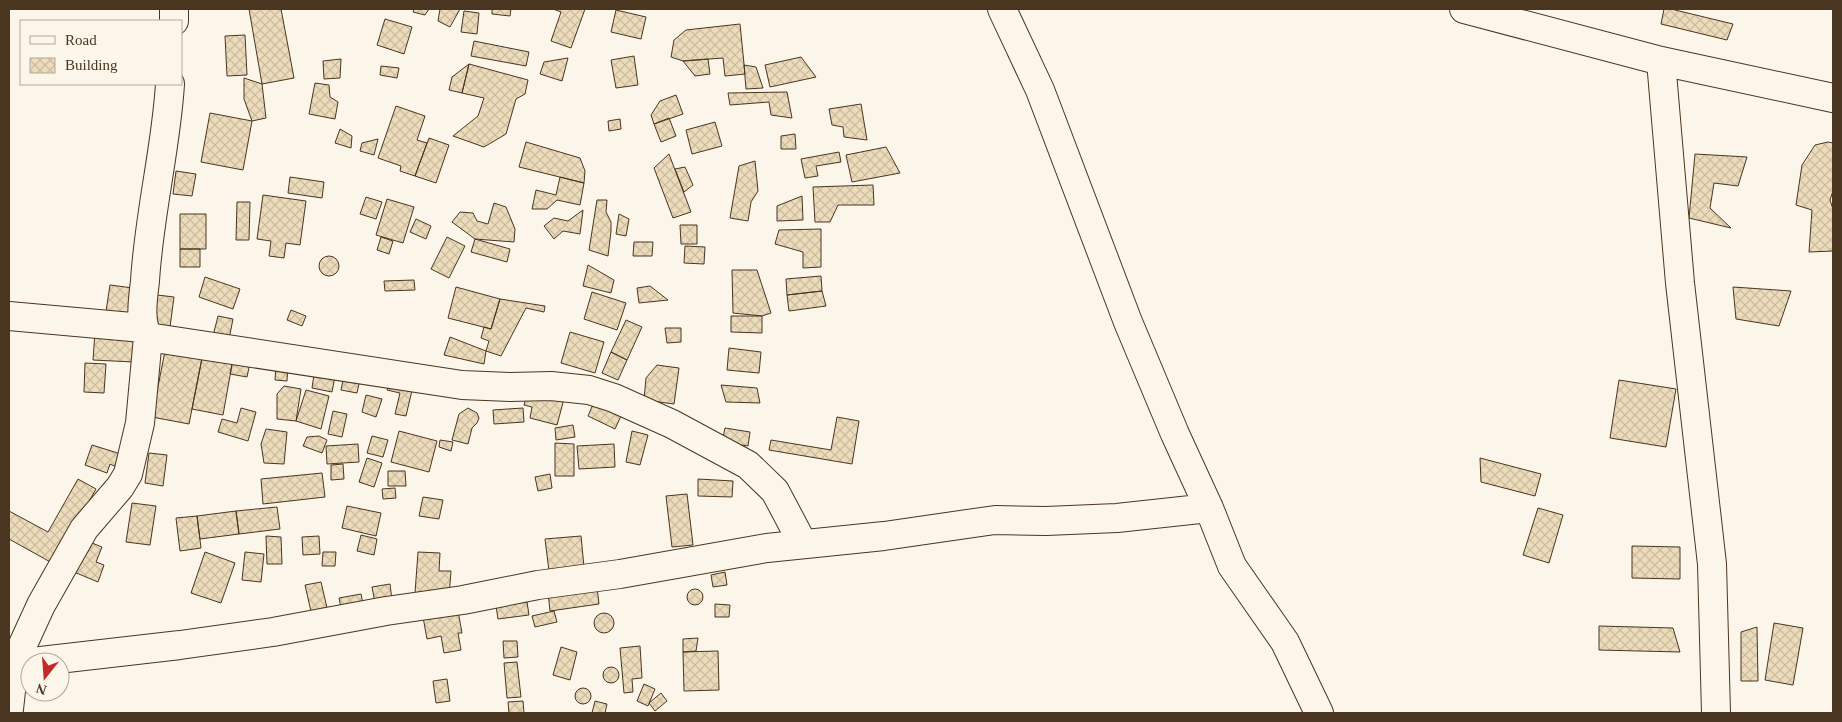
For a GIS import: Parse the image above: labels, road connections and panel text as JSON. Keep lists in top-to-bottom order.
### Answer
{
  "legend": ["Road", "Building"],
  "north": "bottom"
}
